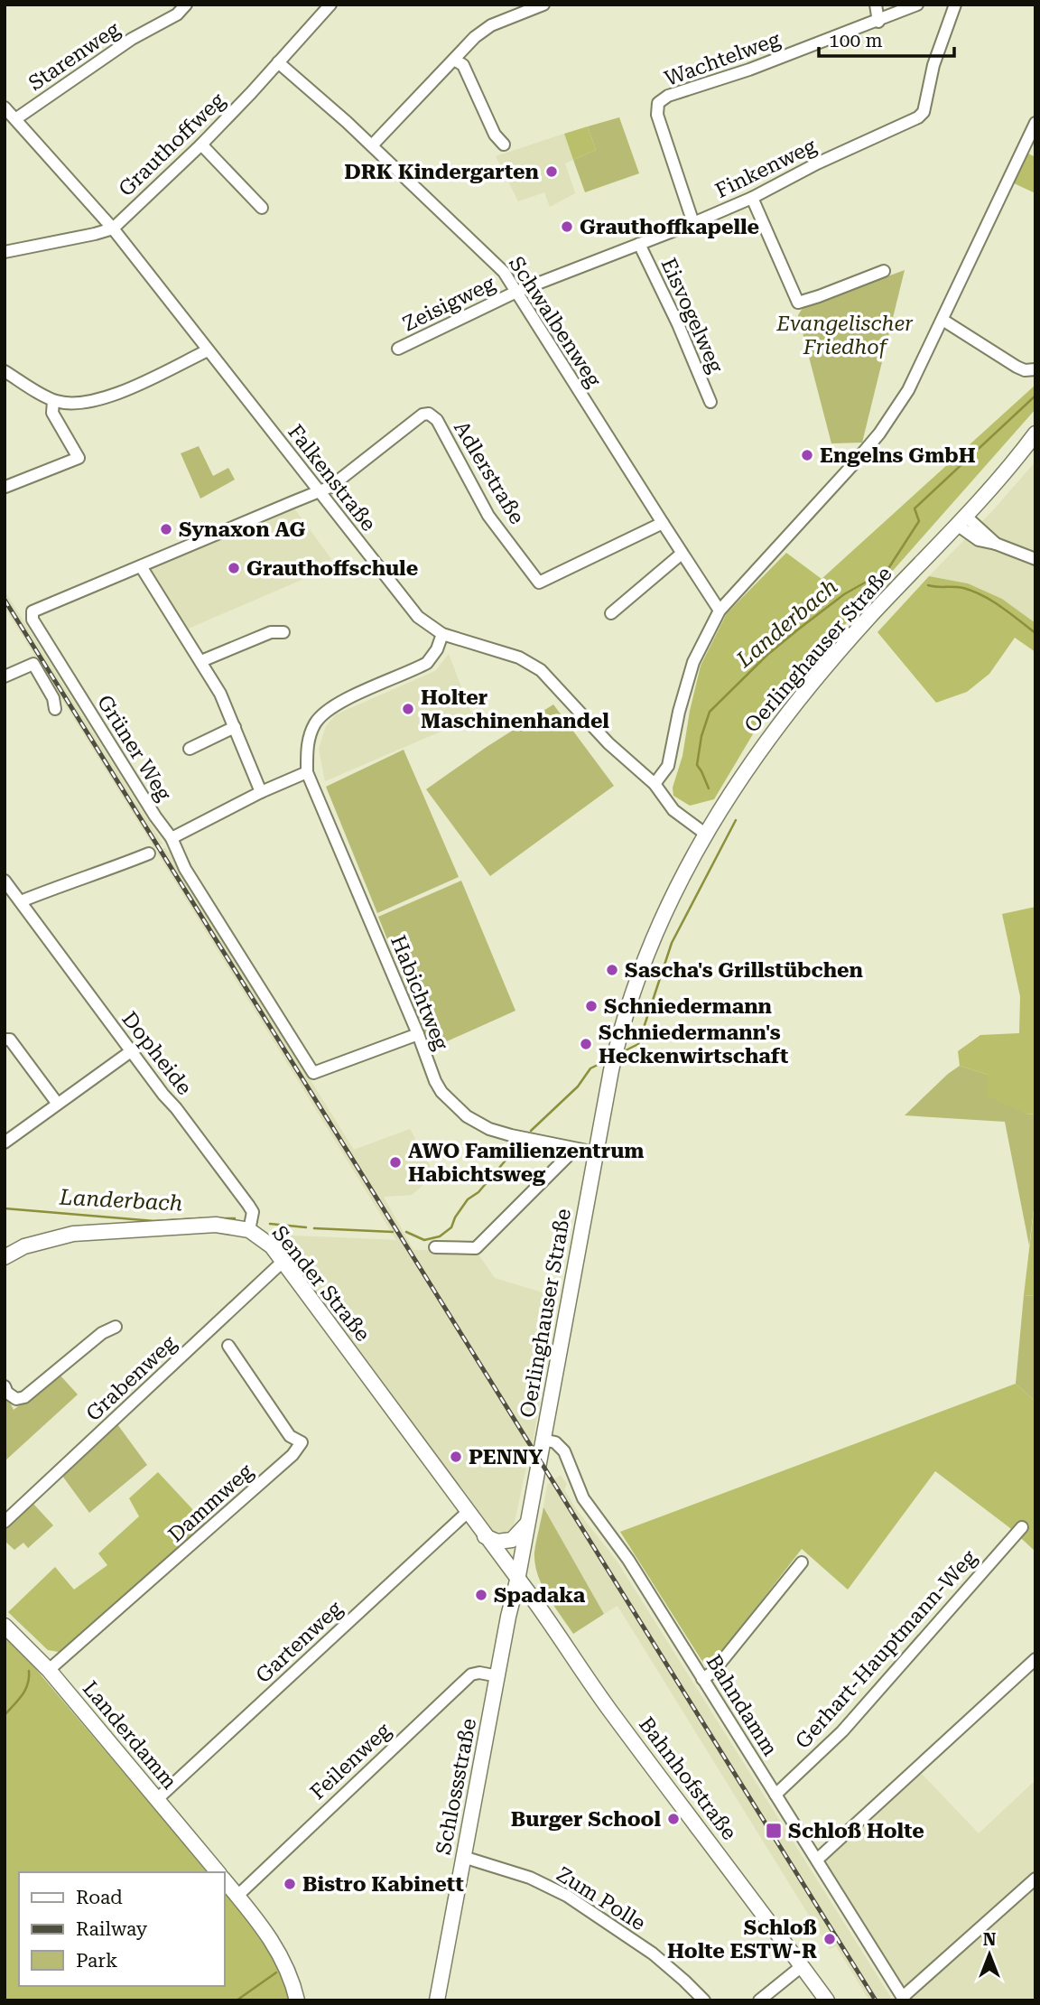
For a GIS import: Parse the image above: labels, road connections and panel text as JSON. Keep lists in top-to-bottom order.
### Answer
{
  "streets": {
    "main road": [
      "Oerlinghauser Straße",
      "Sender Straße",
      "Landerdamm",
      "Bahnhofstraße",
      "Schlossstraße"
    ],
    "street": [
      "Starenweg",
      "Wachtelweg",
      "Grauthoffweg",
      "Finkenweg",
      "Zeisigweg",
      "Eisvogelweg",
      "Schwalbenweg",
      "Adlerstraße",
      "Falkenstraße",
      "Grüner Weg",
      "Habichtweg",
      "Dopheide",
      "Grabenweg",
      "Dammweg",
      "Gartenweg",
      "Gerhart-Hauptmann-Weg",
      "Bahndamm",
      "Feilenweg",
      "Zum Polle"
    ]
  },
  "crossings": [
    ["Starenweg", "Falkenstraße"],
    ["Wachtelweg", "Finkenweg"],
    ["Grauthoffweg", "Schwalbenweg"],
    ["Grauthoffweg", "Falkenstraße"],
    ["Finkenweg", "Zeisigweg"],
    ["Finkenweg", "Eisvogelweg"],
    ["Finkenweg", "Schwalbenweg"],
    ["Zeisigweg", "Schwalbenweg"],
    ["Schwalbenweg", "Adlerstraße"],
    ["Adlerstraße", "Falkenstraße"],
    ["Adlerstraße", "Grüner Weg"],
    ["Falkenstraße", "Oerlinghauser Straße"],
    ["Falkenstraße", "Grüner Weg"],
    ["Falkenstraße", "Habichtweg"],
    ["Oerlinghauser Straße", "Habichtweg"],
    ["Oerlinghauser Straße", "Sender Straße"],
    ["Oerlinghauser Straße", "Bahndamm"],
    ["Oerlinghauser Straße", "Bahnhofstraße"],
    ["Oerlinghauser Straße", "Schlossstraße"],
    ["Grüner Weg", "Habichtweg"],
    ["Dopheide", "Sender Straße"],
    ["Sender Straße", "Grabenweg"],
    ["Sender Straße", "Gartenweg"],
    ["Sender Straße", "Bahnhofstraße"],
    ["Sender Straße", "Schlossstraße"],
    ["Dammweg", "Landerdamm"],
    ["Gartenweg", "Landerdamm"],
    ["Gerhart-Hauptmann-Weg", "Bahndamm"],
    ["Feilenweg", "Schlossstraße"],
    ["Bahnhofstraße", "Schlossstraße"],
    ["Schlossstraße", "Zum Polle"]
  ],
  "water": ["Landerbach"],
  "parks": ["Evangelischer Friedhof"],
  "places": {
    "other": [
      "DRK Kindergarten",
      "Grauthoffkapelle",
      "Engelns GmbH",
      "Synaxon AG",
      "Grauthoffschule",
      "Holter Maschinenhandel",
      "Sascha's Grillstübchen",
      "Schniedermann",
      "Schniedermann's Heckenwirtschaft",
      "AWO Familienzentrum Habichtsweg",
      "PENNY",
      "Spadaka",
      "Burger School",
      "Bistro Kabinett",
      "Schloß Holte ESTW-R"
    ],
    "transit": ["Schloß Holte"]
  },
  "legend": ["Road", "Railway", "Park"],
  "scale_bar": "100 m",
  "north": "top"
}
